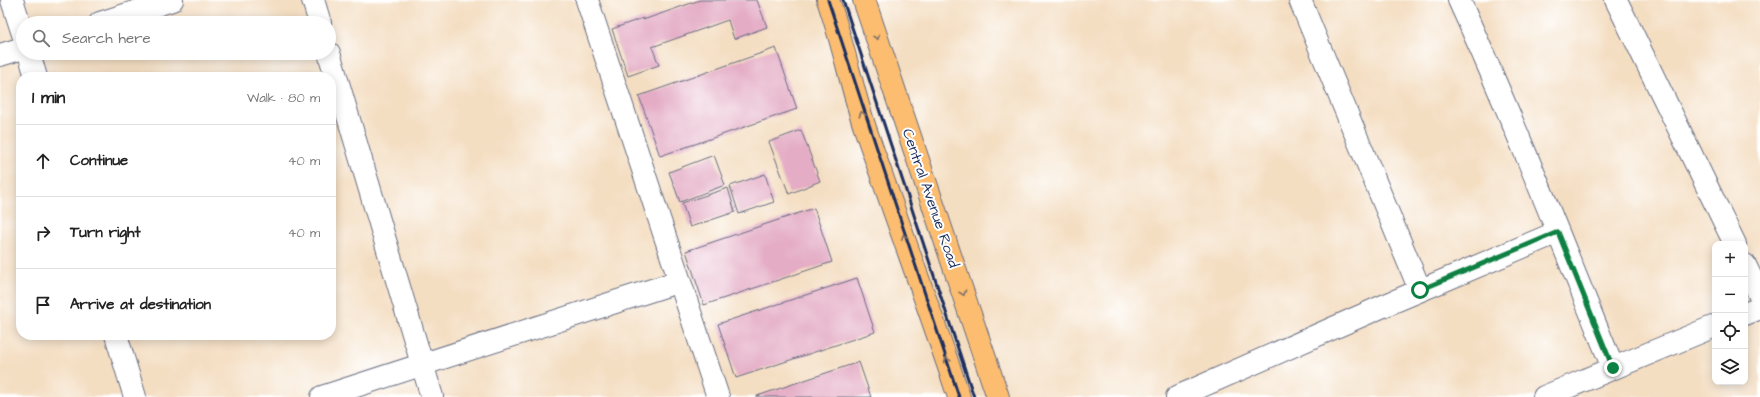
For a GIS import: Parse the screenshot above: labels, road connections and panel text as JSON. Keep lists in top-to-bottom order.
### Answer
{
  "streets": {
    "main road": ["Central Avenue Road"]
  },
  "page": {
    "search": "Search here",
    "heading": ["1 min", "Walk · 80 m"],
    "list": [
      ["Continue", "40 m"],
      ["Turn right", "40 m"],
      "Arrive at destination"
    ],
    "map_buttons": ["+", "−"]
  }
}
